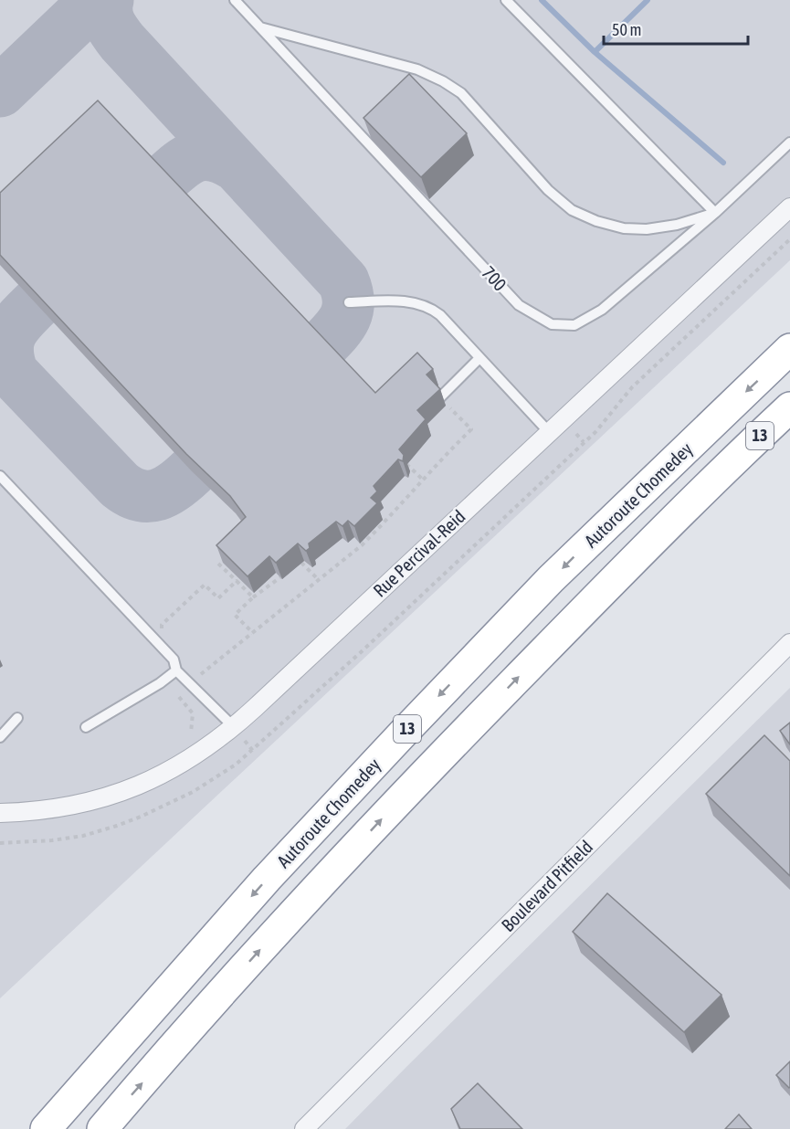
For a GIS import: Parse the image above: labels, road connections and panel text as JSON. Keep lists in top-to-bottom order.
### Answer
{
  "streets": {
    "highway": ["13", "Autoroute Chomedey"],
    "street": ["Rue Percival-Reid", "Boulevard Pitfield"],
    "lane": ["700"]
  },
  "scale_bar": "50 m"
}
